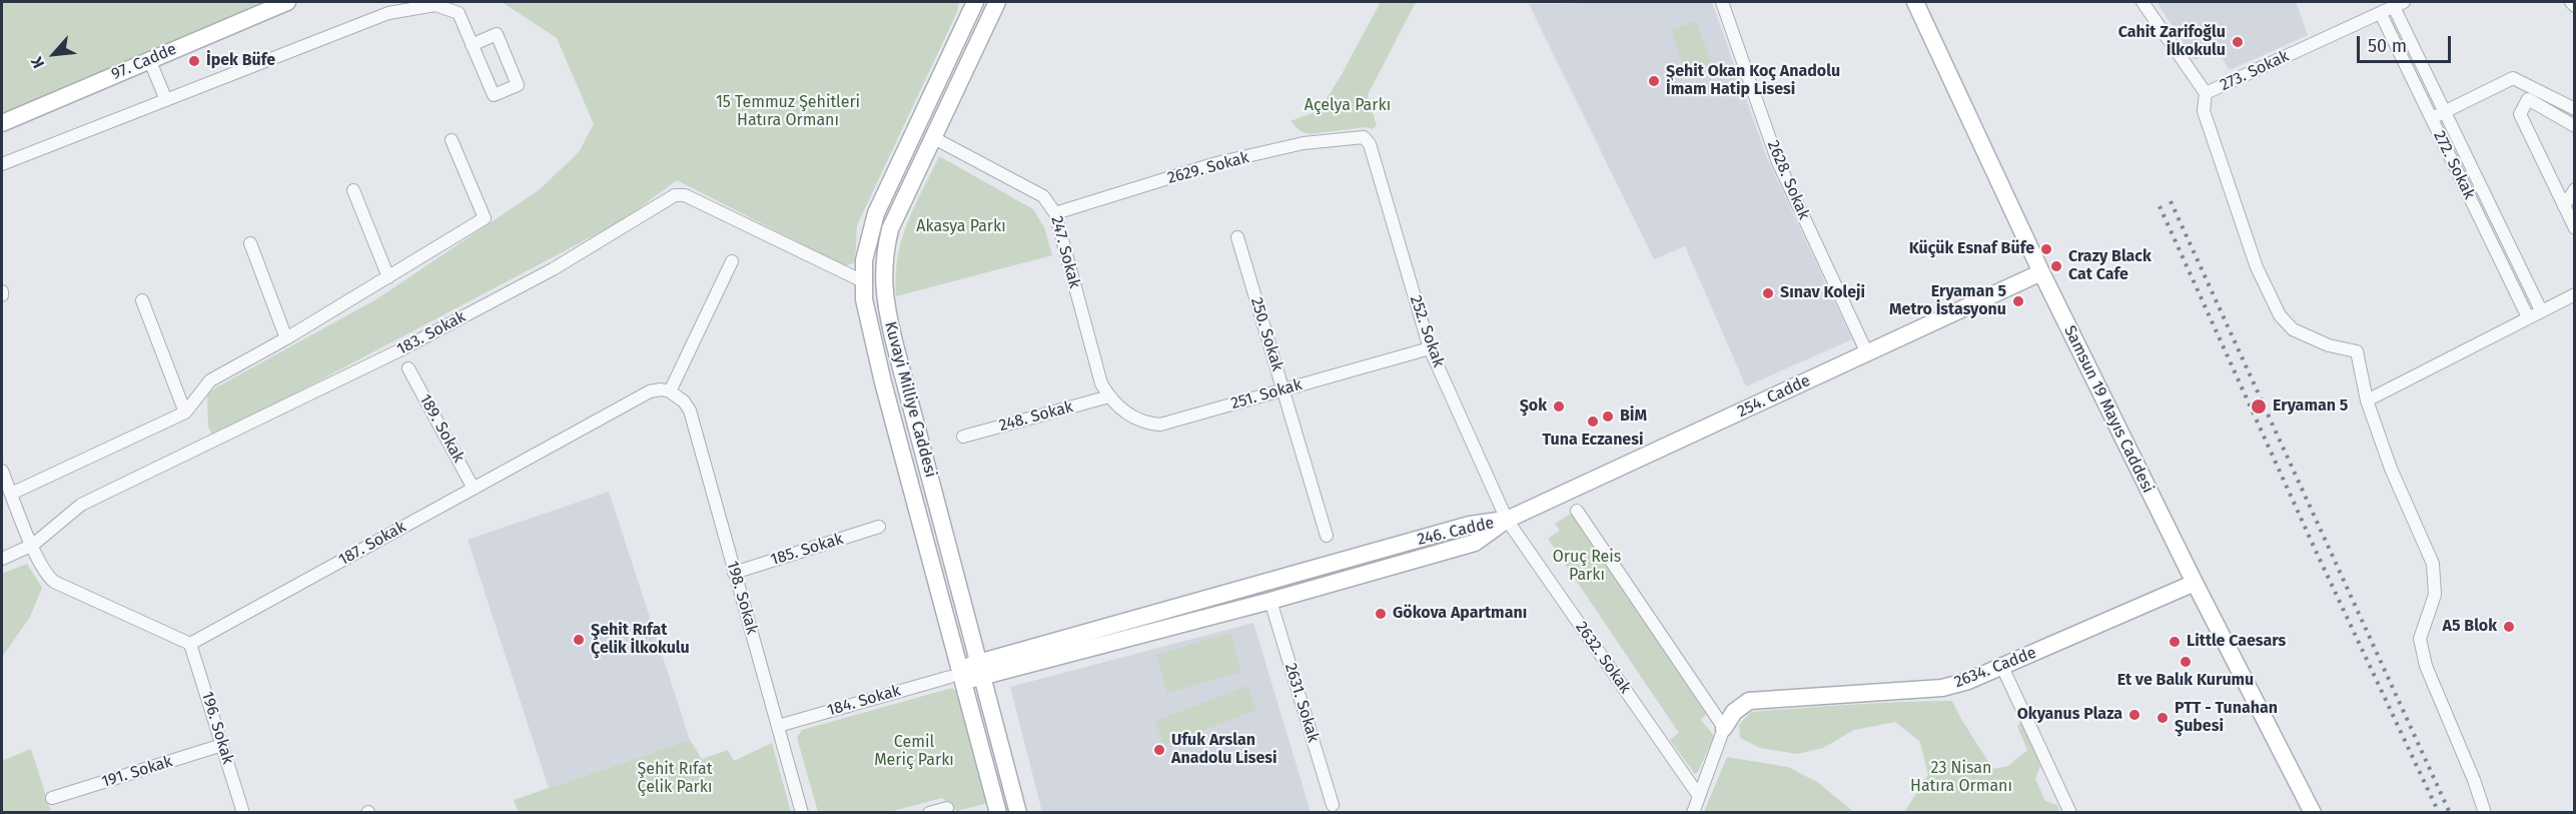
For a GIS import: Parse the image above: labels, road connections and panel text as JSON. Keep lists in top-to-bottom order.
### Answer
{
  "streets": {
    "street": [
      "97. Cadde",
      "273. Sokak",
      "272. Sokak",
      "2629. Sokak",
      "2628. Sokak",
      "247. Sokak",
      "252. Sokak",
      "183. Sokak",
      "250. Sokak",
      "251. Sokak",
      "254. Cadde",
      "Kuvayi Milliye Caddesi",
      "Samsun 19 Mayıs Caddesi",
      "248. Sokak",
      "189. Sokak",
      "246. Cadde",
      "187. Sokak",
      "185. Sokak",
      "198. Sokak",
      "2632. Sokak",
      "2634. Cadde",
      "184. Sokak",
      "2631. Sokak",
      "196. Sokak",
      "191. Sokak"
    ]
  },
  "crossings": [
    ["273. Sokak", "272. Sokak"],
    ["2629. Sokak", "247. Sokak"],
    ["2629. Sokak", "252. Sokak"],
    ["2628. Sokak", "254. Cadde"],
    ["247. Sokak", "251. Sokak"],
    ["247. Sokak", "Kuvayi Milliye Caddesi"],
    ["247. Sokak", "248. Sokak"],
    ["252. Sokak", "251. Sokak"],
    ["252. Sokak", "254. Cadde"],
    ["252. Sokak", "246. Cadde"],
    ["252. Sokak", "2632. Sokak"],
    ["183. Sokak", "Kuvayi Milliye Caddesi"],
    ["250. Sokak", "251. Sokak"],
    ["251. Sokak", "248. Sokak"],
    ["254. Cadde", "Samsun 19 Mayıs Caddesi"],
    ["254. Cadde", "246. Cadde"],
    ["254. Cadde", "2632. Sokak"],
    ["Kuvayi Milliye Caddesi", "246. Cadde"],
    ["Kuvayi Milliye Caddesi", "184. Sokak"],
    ["Samsun 19 Mayıs Caddesi", "2634. Cadde"],
    ["189. Sokak", "187. Sokak"],
    ["246. Cadde", "2632. Sokak"],
    ["246. Cadde", "2631. Sokak"],
    ["187. Sokak", "198. Sokak"],
    ["187. Sokak", "196. Sokak"],
    ["185. Sokak", "198. Sokak"],
    ["198. Sokak", "184. Sokak"],
    ["196. Sokak", "191. Sokak"]
  ],
  "parks": [
    "15 Temmuz Şehitleri Hatıra Ormanı",
    "Açelya Parkı",
    "Akasya Parkı",
    "Oruç Reis Parkı",
    "Cemil Meriç Parkı",
    "23 Nisan Hatıra Ormanı",
    "Şehit Rıfat Çelik Parkı"
  ],
  "places": [
    "Cahit Zarifoğlu İlkokulu",
    "İpek Büfe",
    "Şehit Okan Koç Anadolu İmam Hatip Lisesi",
    "Küçük Esnaf Büfe",
    "Crazy Black Cat Cafe",
    "Sınav Koleji",
    "Eryaman 5 Metro İstasyonu",
    "Şok",
    "Eryaman 5",
    "BİM",
    "Tuna Eczanesi",
    "Gökova Apartmanı",
    "A5 Blok",
    "Şehit Rıfat Çelik İlkokulu",
    "Little Caesars",
    "Et ve Balık Kurumu",
    "Okyanus Plaza",
    "PTT - Tunahan Şubesi",
    "Ufuk Arslan Anadolu Lisesi"
  ],
  "scale_bar": "50 m",
  "north": "bottom left"
}
